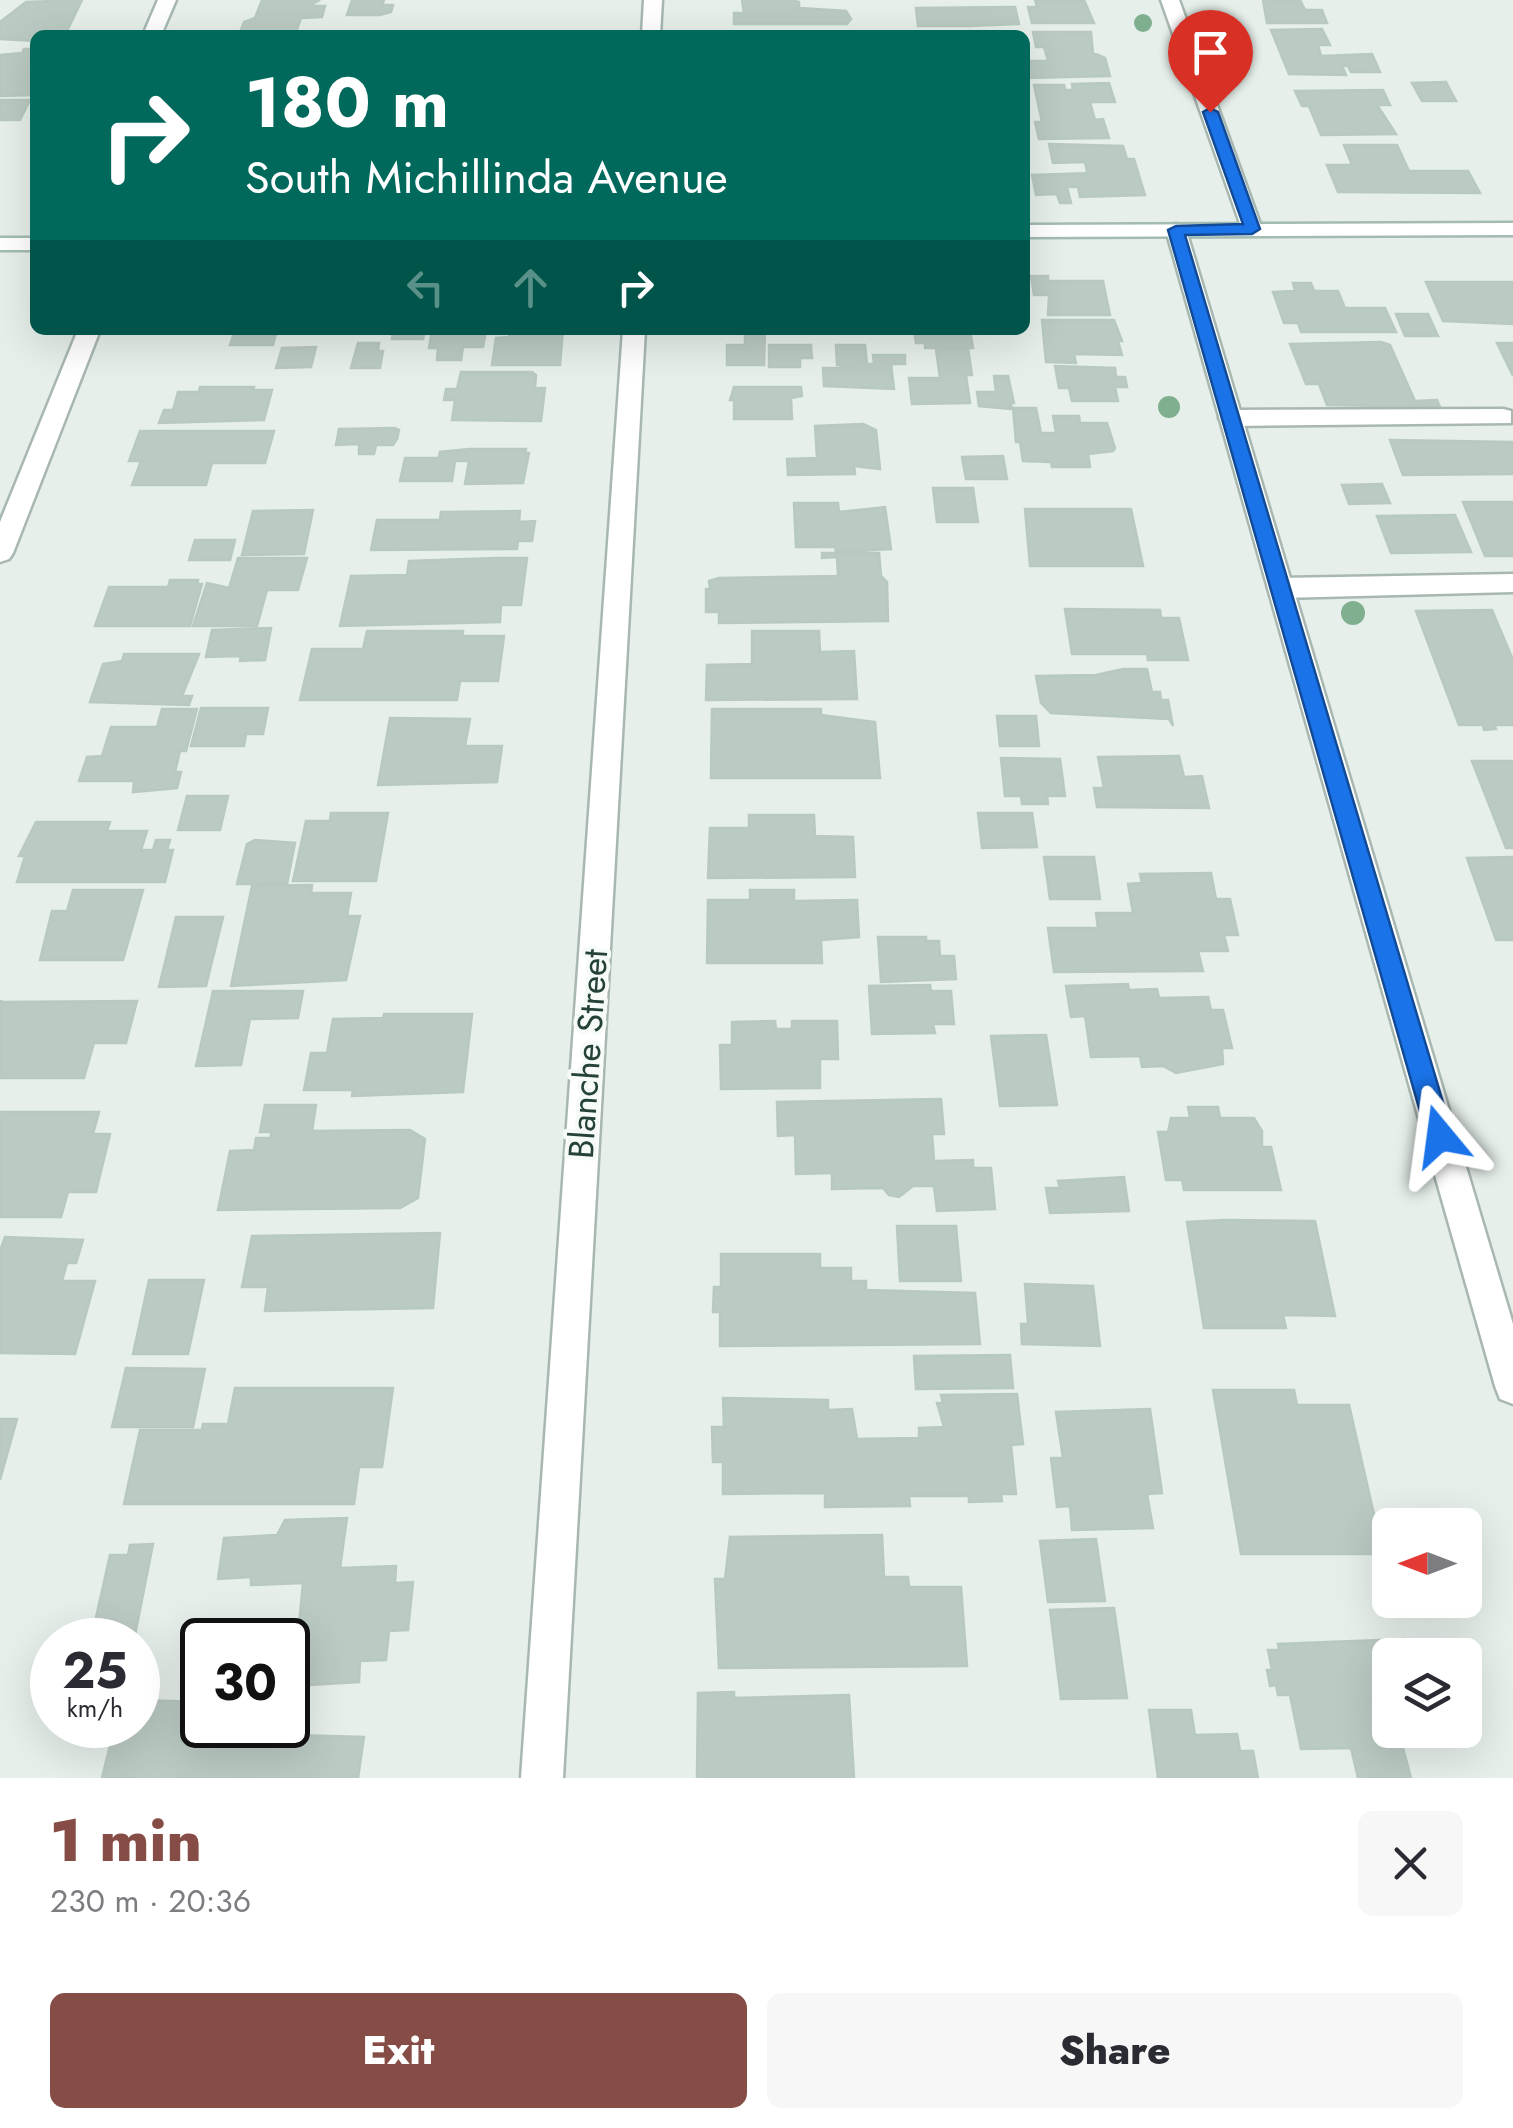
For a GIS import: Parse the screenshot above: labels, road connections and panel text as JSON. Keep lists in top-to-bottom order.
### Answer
{
  "streets": {
    "street": ["Blanche Street"]
  },
  "north": "left",
  "page": {
    "turn": ["180 m", "South Michillinda Avenue"],
    "speed": "25 km/h",
    "limit": "30",
    "heading": ["1 min", "230 m · 20:36"],
    "buttons": ["Exit", "Share"]
  }
}
